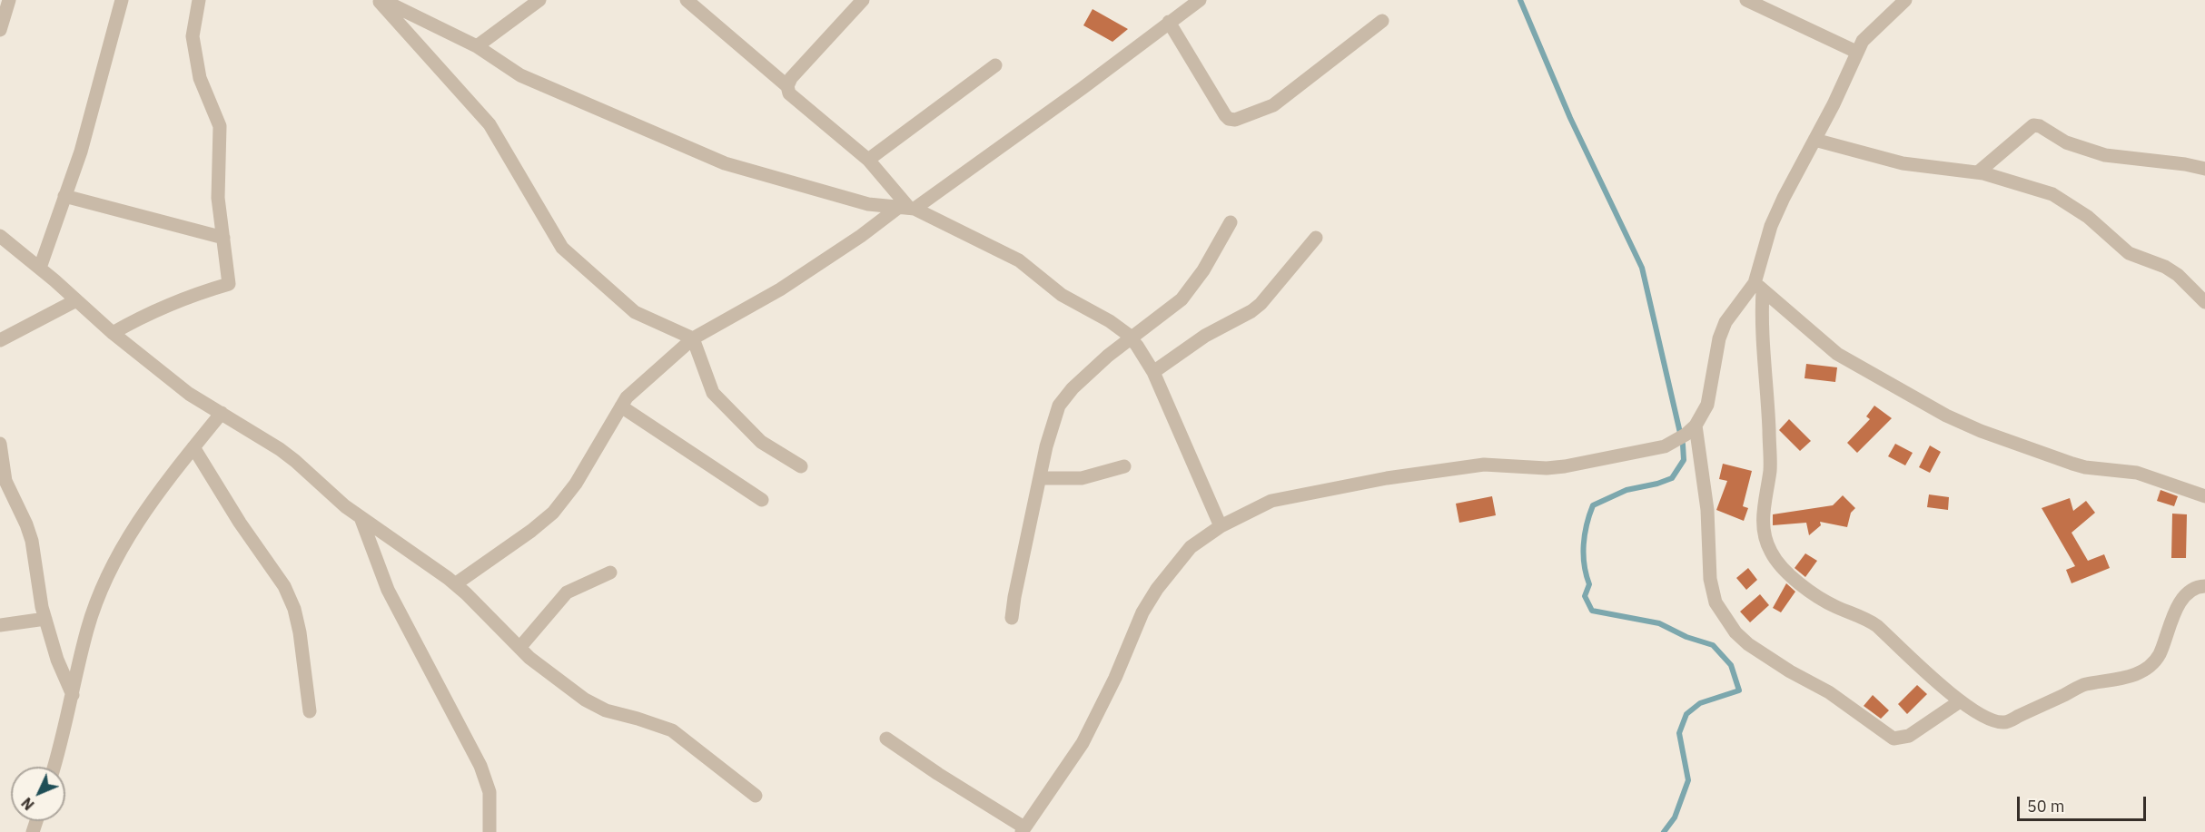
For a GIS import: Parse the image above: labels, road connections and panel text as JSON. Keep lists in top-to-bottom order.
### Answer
{
  "scale_bar": "50 m",
  "north": "bottom left"
}
